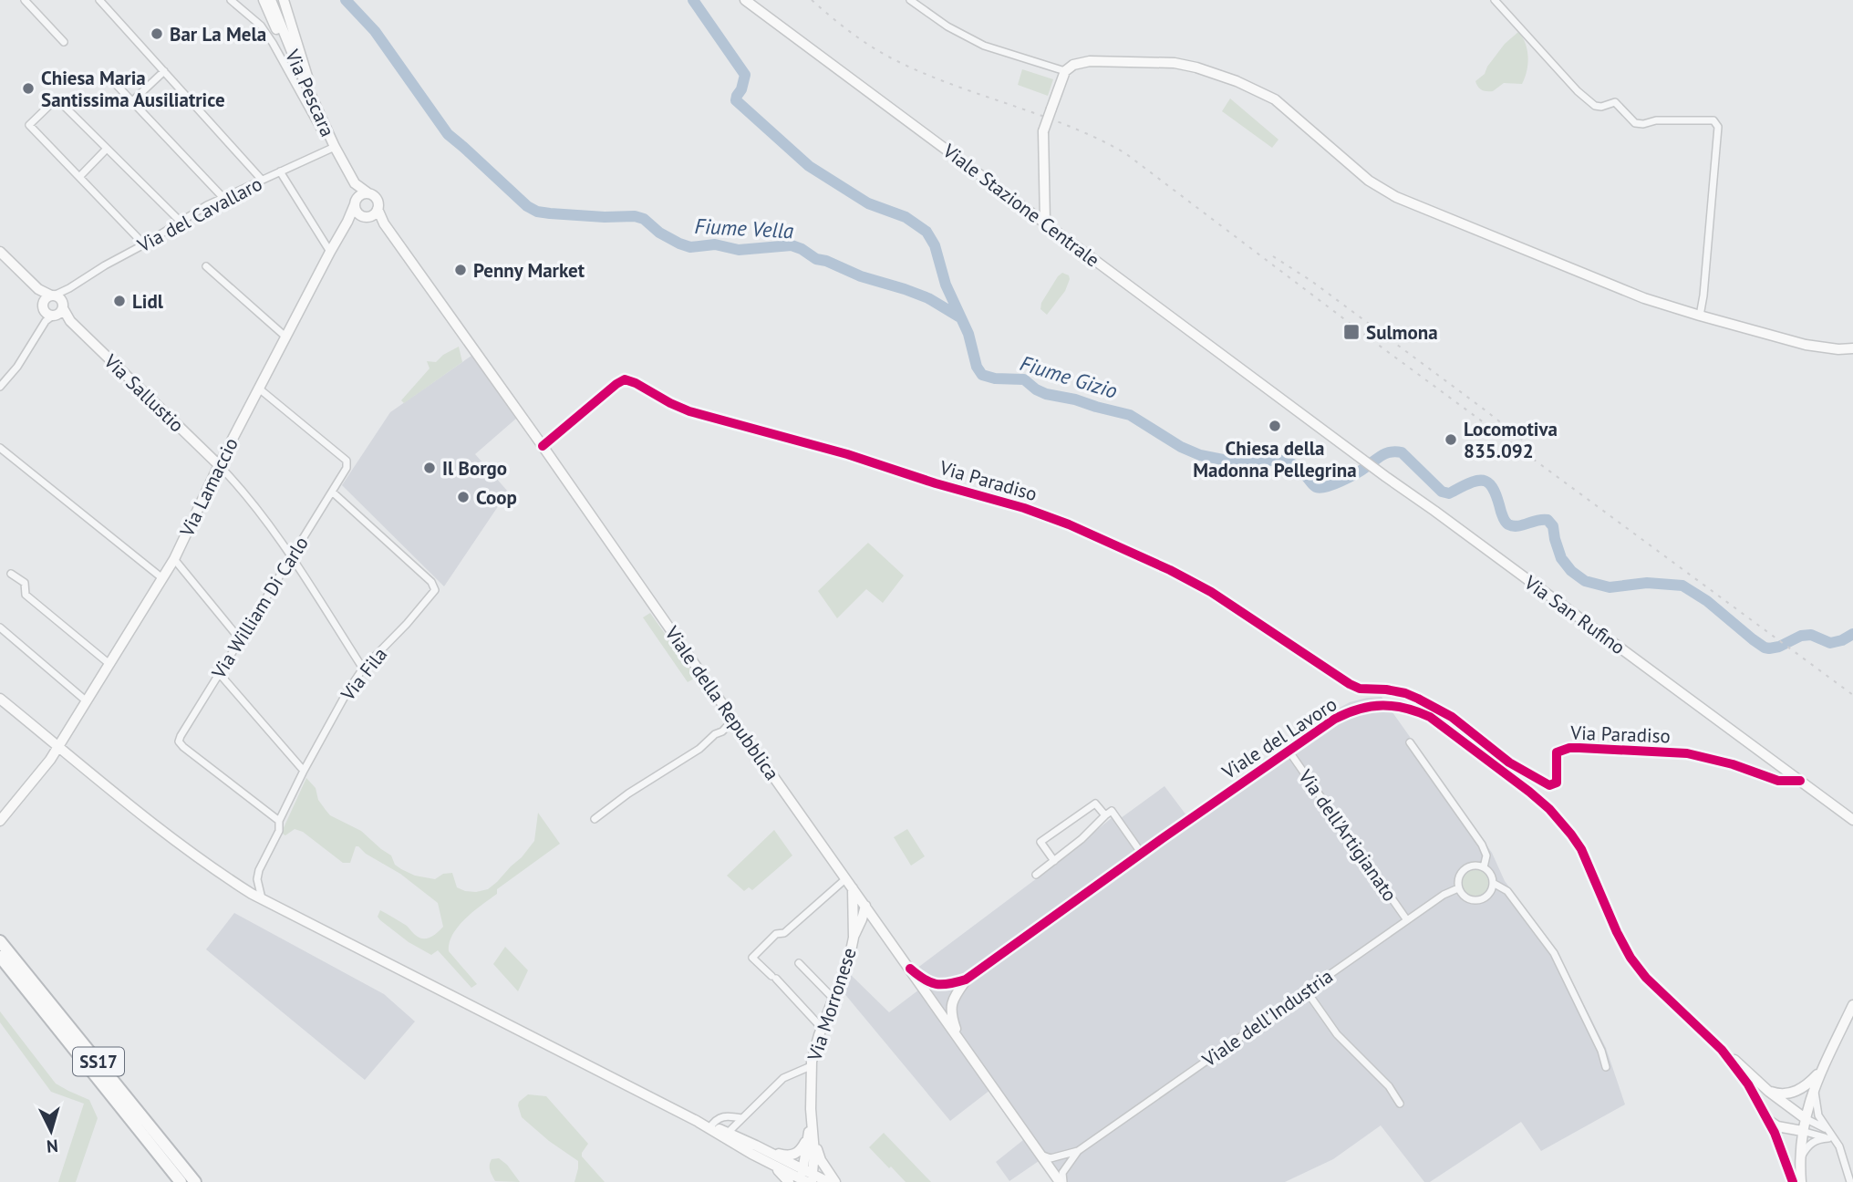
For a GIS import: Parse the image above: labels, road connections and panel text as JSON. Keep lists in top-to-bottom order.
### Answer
{
  "streets": {
    "highway": ["SS17"],
    "street": [
      "Via Pescara",
      "Viale Stazione Centrale",
      "Via del Cavallaro",
      "Via Sallustio",
      "Via Paradiso",
      "Via Lamaccio",
      "Via William Di Carlo",
      "Via San Rufino",
      "Via Fila",
      "Viale della Repubblica",
      "Viale del Lavoro",
      "Via dell'Artigianato",
      "Via Morronese",
      "Viale dell'Industria"
    ]
  },
  "crossings": [
    ["Via Pescara", "Via del Cavallaro"],
    ["Via Pescara", "Via Lamaccio"],
    ["Via Pescara", "Viale della Repubblica"],
    ["Viale Stazione Centrale", "Via San Rufino"],
    ["Via del Cavallaro", "Via Sallustio"],
    ["Via Sallustio", "Via Lamaccio"],
    ["Via Paradiso", "Via San Rufino"],
    ["Via Paradiso", "Viale della Repubblica"],
    ["Via Lamaccio", "Via William Di Carlo"],
    ["Via Lamaccio", "Viale della Repubblica"],
    ["Via William Di Carlo", "Via Fila"],
    ["Viale della Repubblica", "Via Morronese"],
    ["Viale della Repubblica", "Viale dell'Industria"],
    ["Viale del Lavoro", "Via dell'Artigianato"],
    ["Via dell'Artigianato", "Viale dell'Industria"]
  ],
  "water": ["Fiume Vella", "Fiume Gizio"],
  "places": {
    "other": [
      "Bar La Mela",
      "Chiesa Maria Santissima Ausiliatrice",
      "Penny Market",
      "Lidl",
      "Chiesa della Madonna Pellegrina",
      "Locomotiva 835.092",
      "Il Borgo",
      "Coop"
    ],
    "transit": ["Sulmona"]
  },
  "north": "bottom"
}
